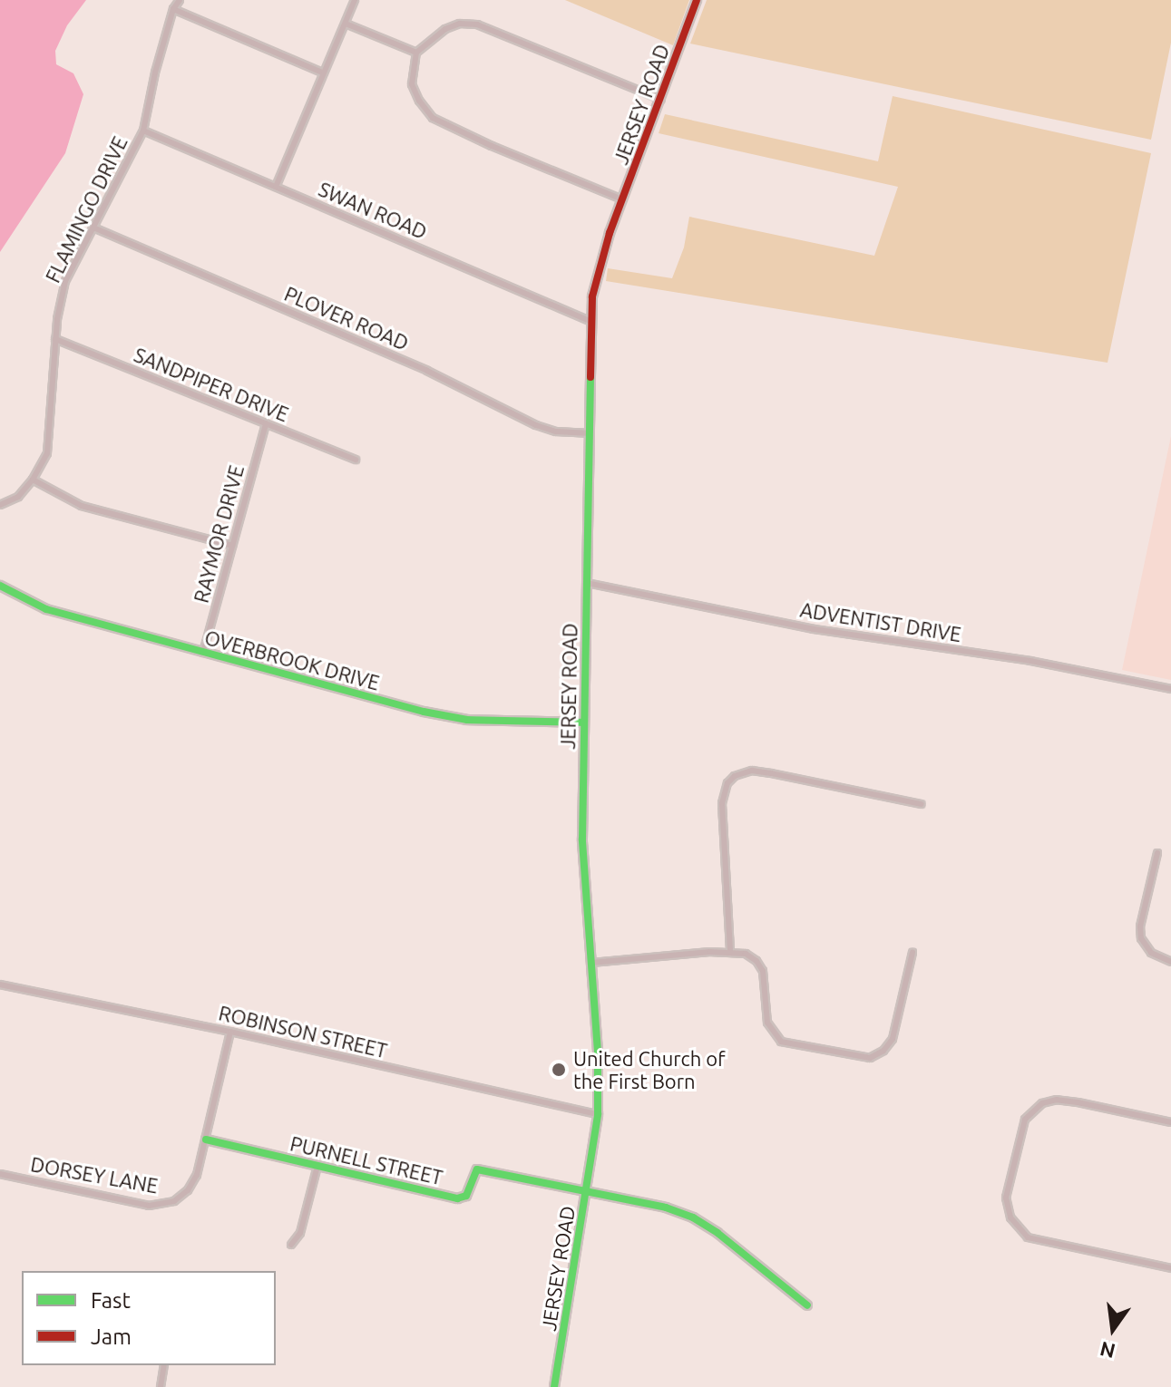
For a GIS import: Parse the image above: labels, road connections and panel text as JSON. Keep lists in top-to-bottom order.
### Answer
{
  "streets": {
    "street": [
      "JERSEY ROAD",
      "FLAMINGO DRIVE",
      "SWAN ROAD",
      "PLOVER ROAD",
      "SANDPIPER DRIVE",
      "RAYMOR DRIVE",
      "ADVENTIST DRIVE",
      "OVERBROOK DRIVE",
      "ROBINSON STREET",
      "PURNELL STREET",
      "DORSEY LANE"
    ]
  },
  "crossings": [
    ["JERSEY ROAD", "SWAN ROAD"],
    ["JERSEY ROAD", "PLOVER ROAD"],
    ["JERSEY ROAD", "ADVENTIST DRIVE"],
    ["JERSEY ROAD", "OVERBROOK DRIVE"],
    ["JERSEY ROAD", "ROBINSON STREET"],
    ["JERSEY ROAD", "PURNELL STREET"],
    ["FLAMINGO DRIVE", "SWAN ROAD"],
    ["FLAMINGO DRIVE", "PLOVER ROAD"],
    ["FLAMINGO DRIVE", "SANDPIPER DRIVE"],
    ["SANDPIPER DRIVE", "RAYMOR DRIVE"],
    ["RAYMOR DRIVE", "OVERBROOK DRIVE"],
    ["ROBINSON STREET", "DORSEY LANE"],
    ["PURNELL STREET", "DORSEY LANE"]
  ],
  "places": ["United Church of the First Born"],
  "legend": ["Fast", "Jam"],
  "north": "bottom"
}
